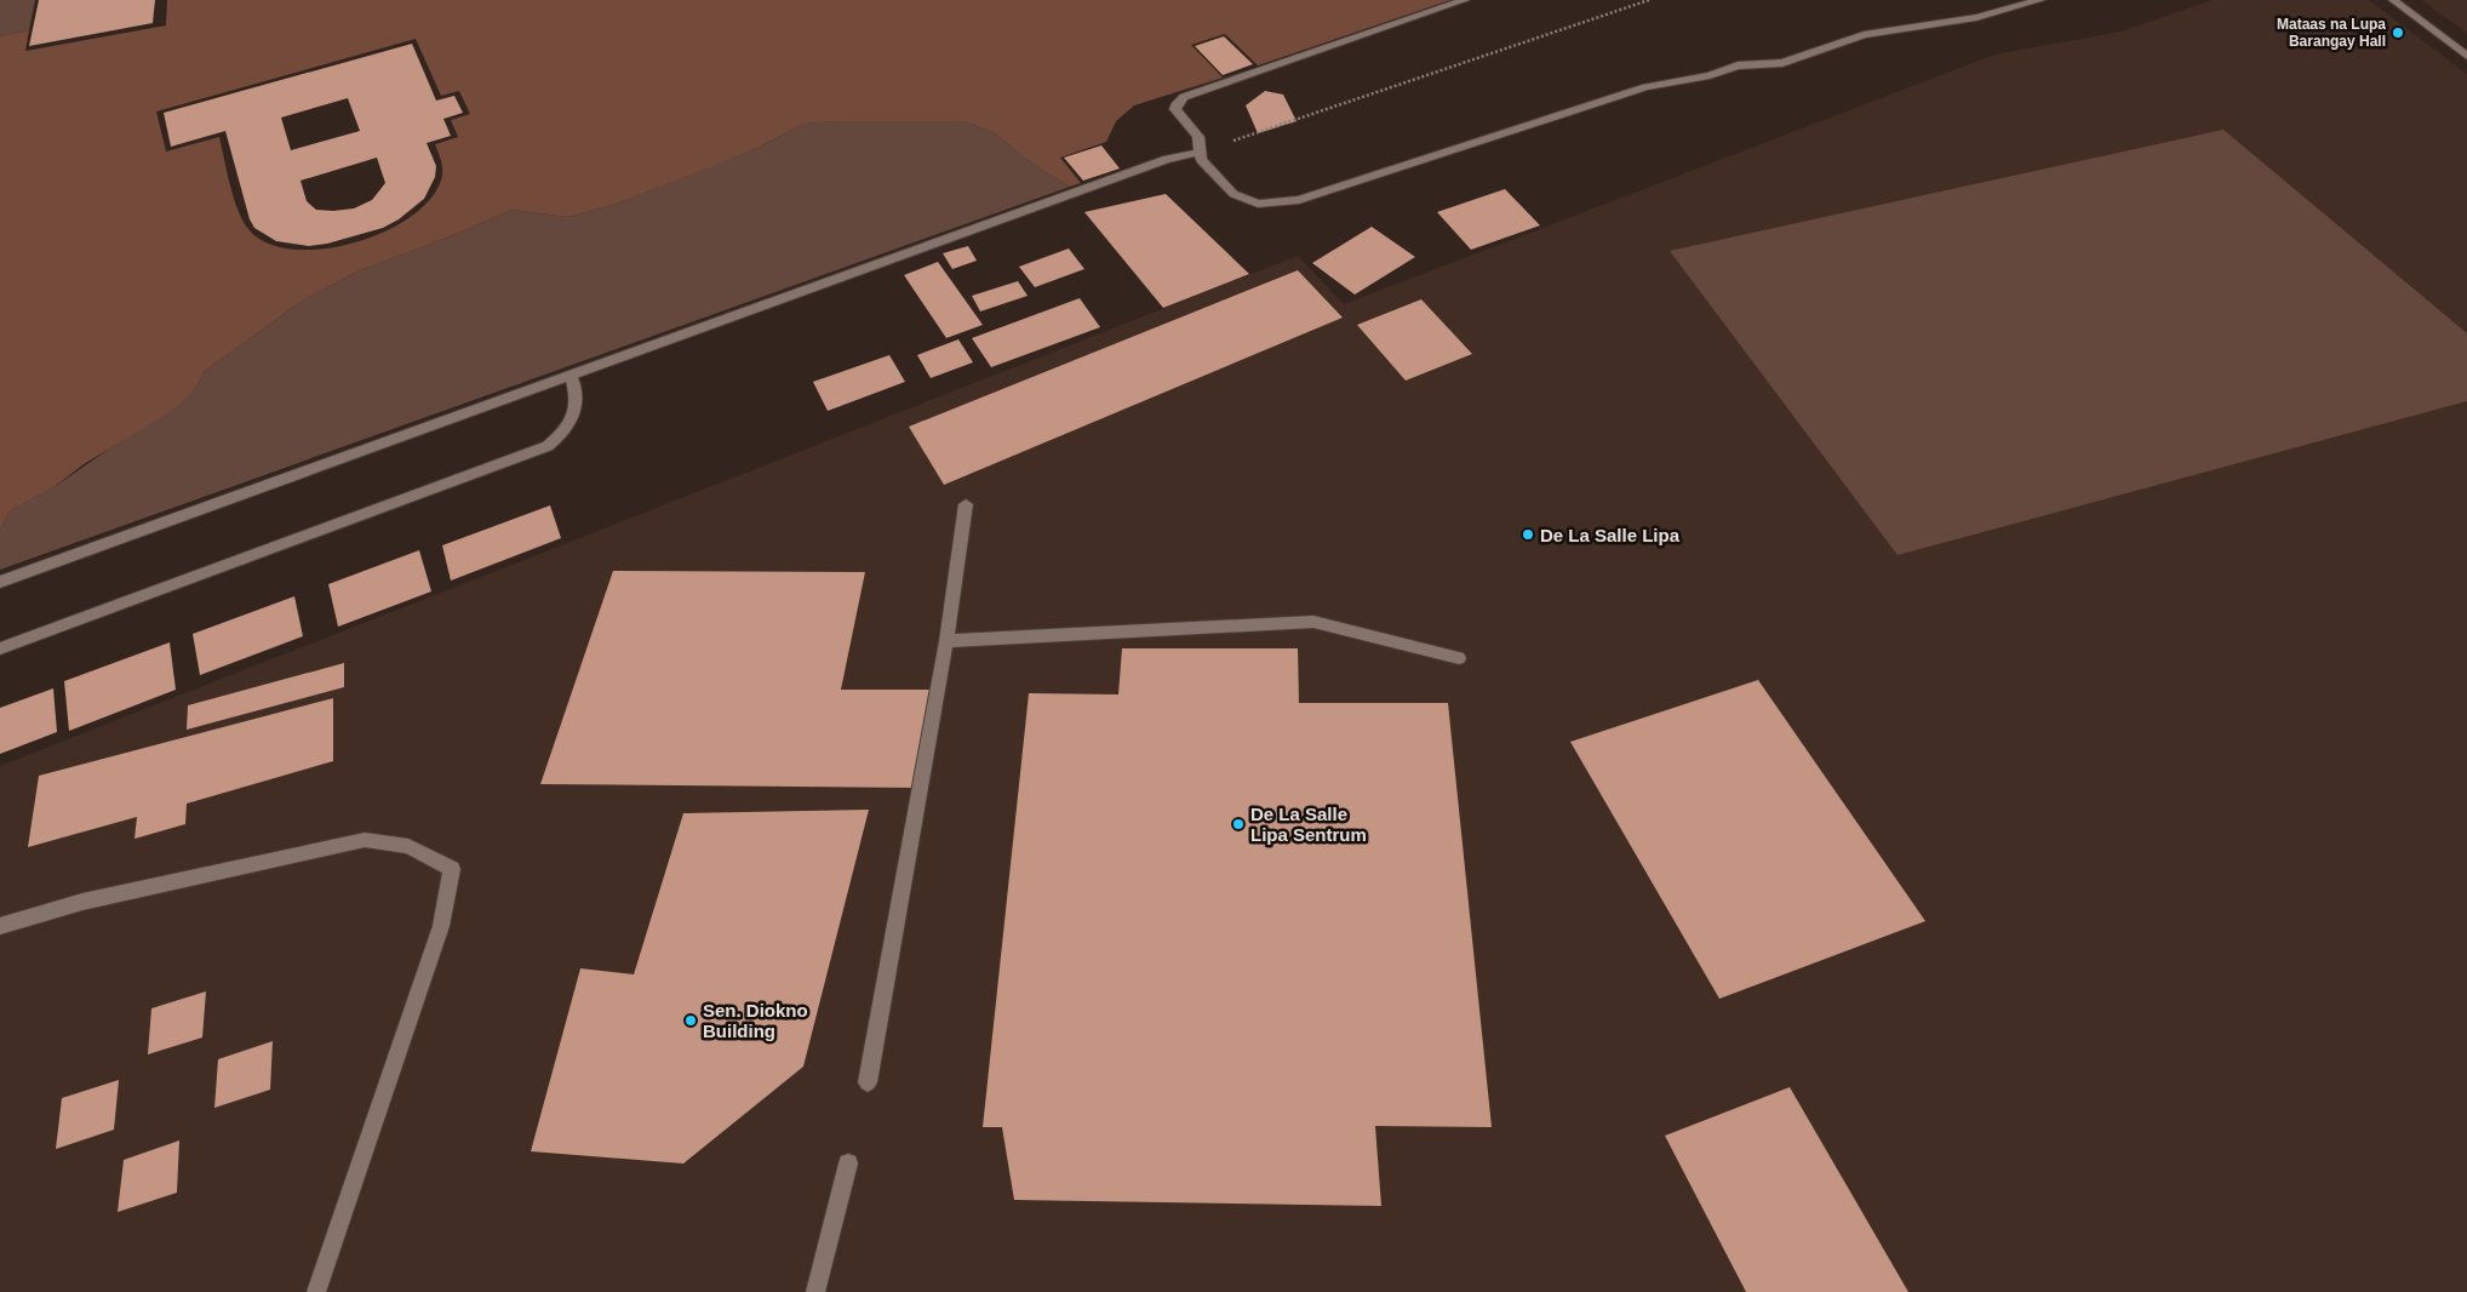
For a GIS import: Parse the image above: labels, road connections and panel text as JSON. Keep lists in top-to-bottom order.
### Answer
{
  "places": [
    "Mataas na Lupa Barangay Hall",
    "De La Salle Lipa",
    "De La Salle Lipa Sentrum",
    "Sen. Diokno Building"
  ]
}
